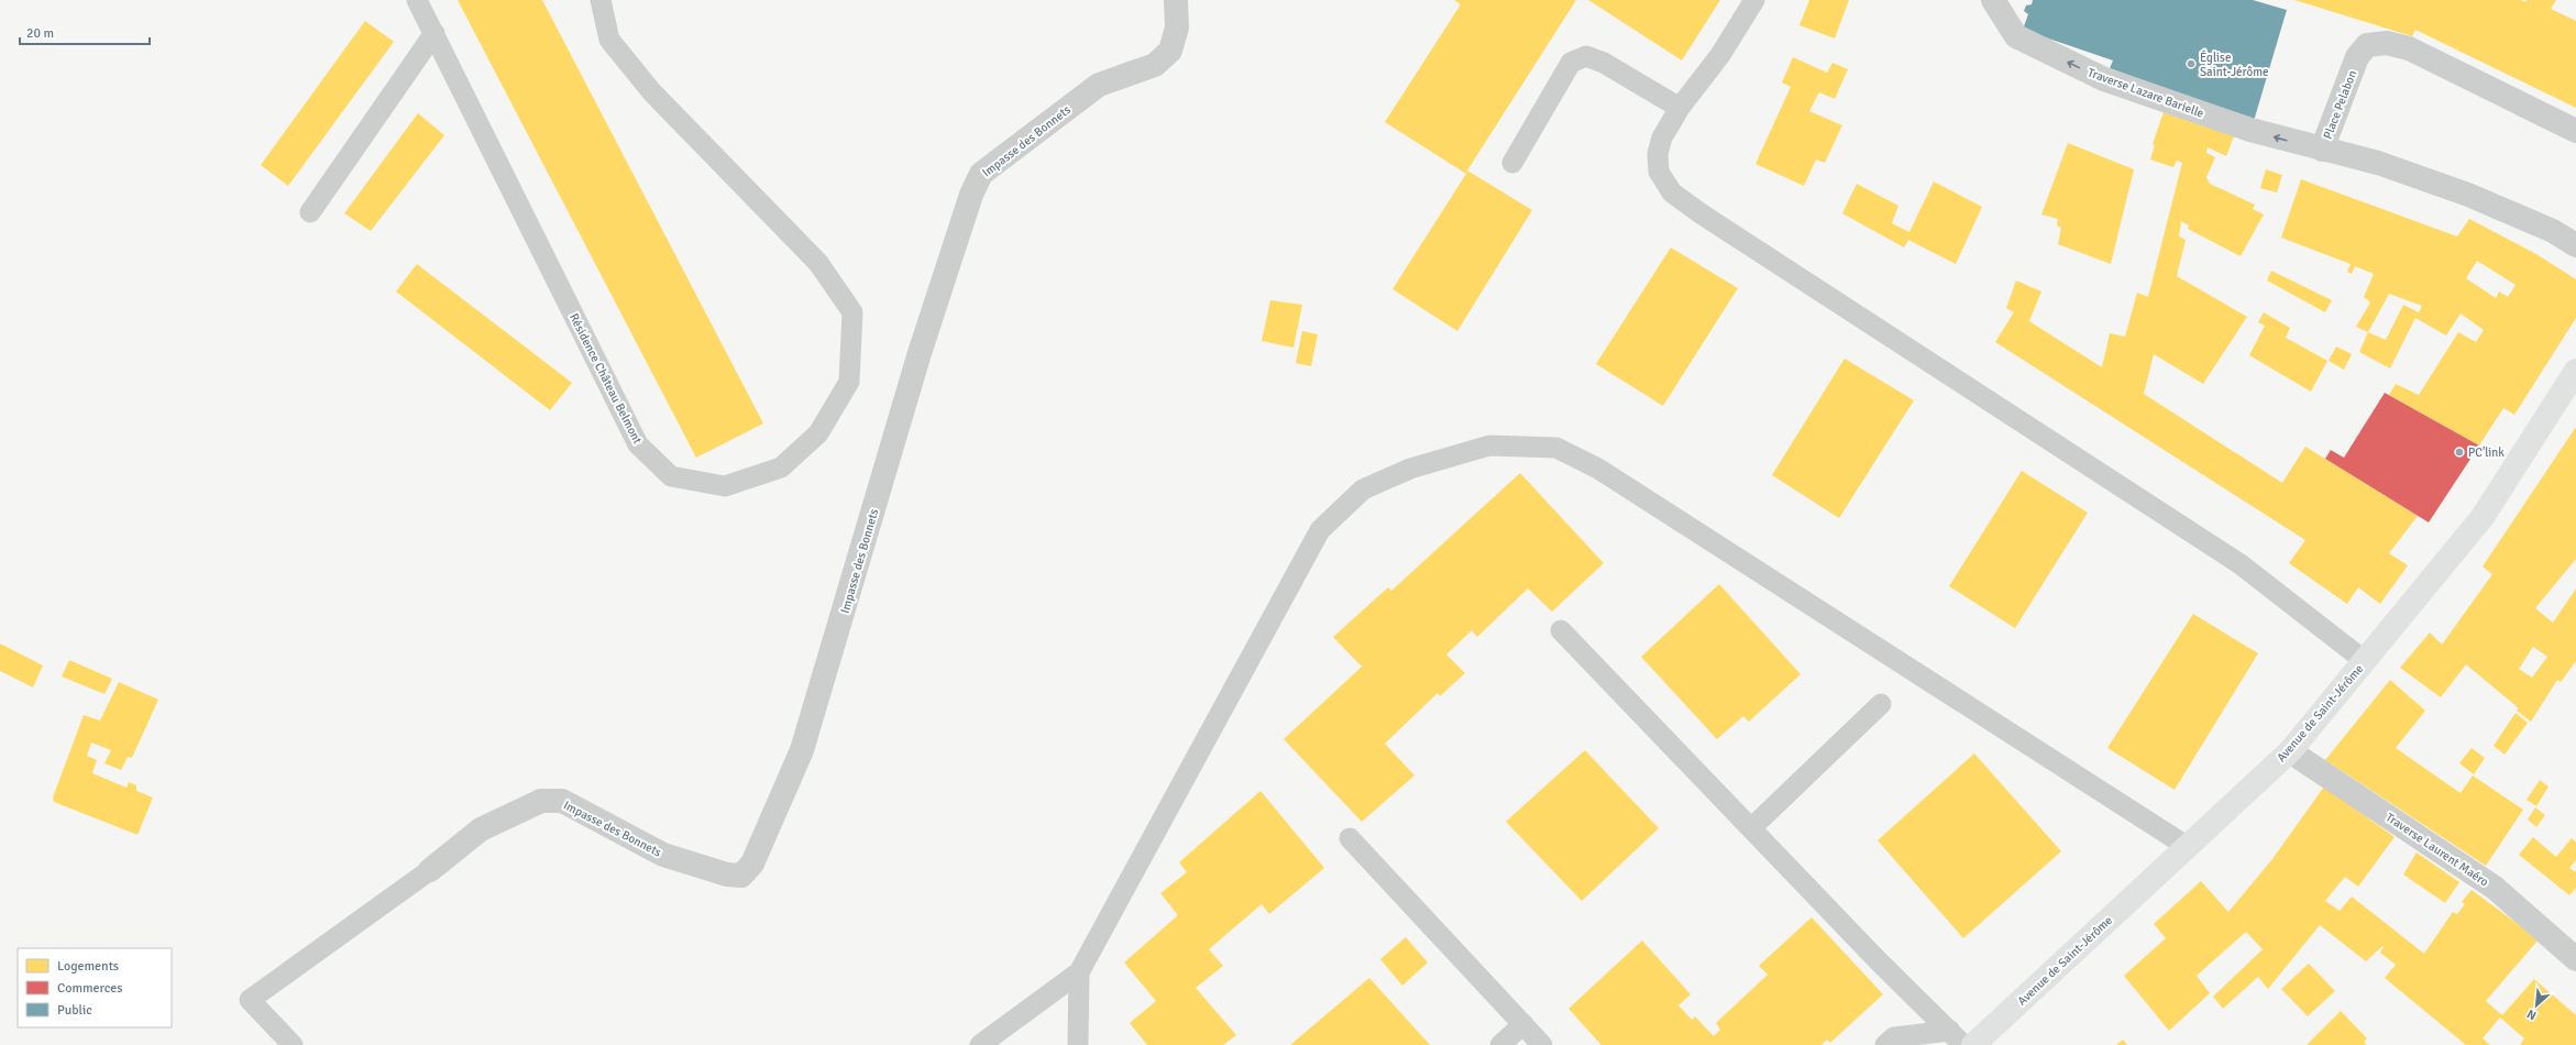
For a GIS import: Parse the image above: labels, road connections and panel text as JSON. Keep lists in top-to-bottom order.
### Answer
{
  "streets": {
    "street": [
      "Traverse Lazare Barielle",
      "Place Pelabon",
      "Impasse des Bonnets",
      "Avenue de Saint-Jérôme",
      "Traverse Laurent Maéro"
    ],
    "lane": ["Résidence Château Belmont"]
  },
  "crossings": [
    ["Traverse Lazare Barielle", "Place Pelabon"],
    ["Avenue de Saint-Jérôme", "Traverse Laurent Maéro"]
  ],
  "one_way": ["Traverse Lazare Barielle"],
  "places": ["Église Saint-Jérôme", "PC'link"],
  "legend": ["Logements", "Commerces", "Public"],
  "scale_bar": "20 m",
  "north": "bottom left"
}
